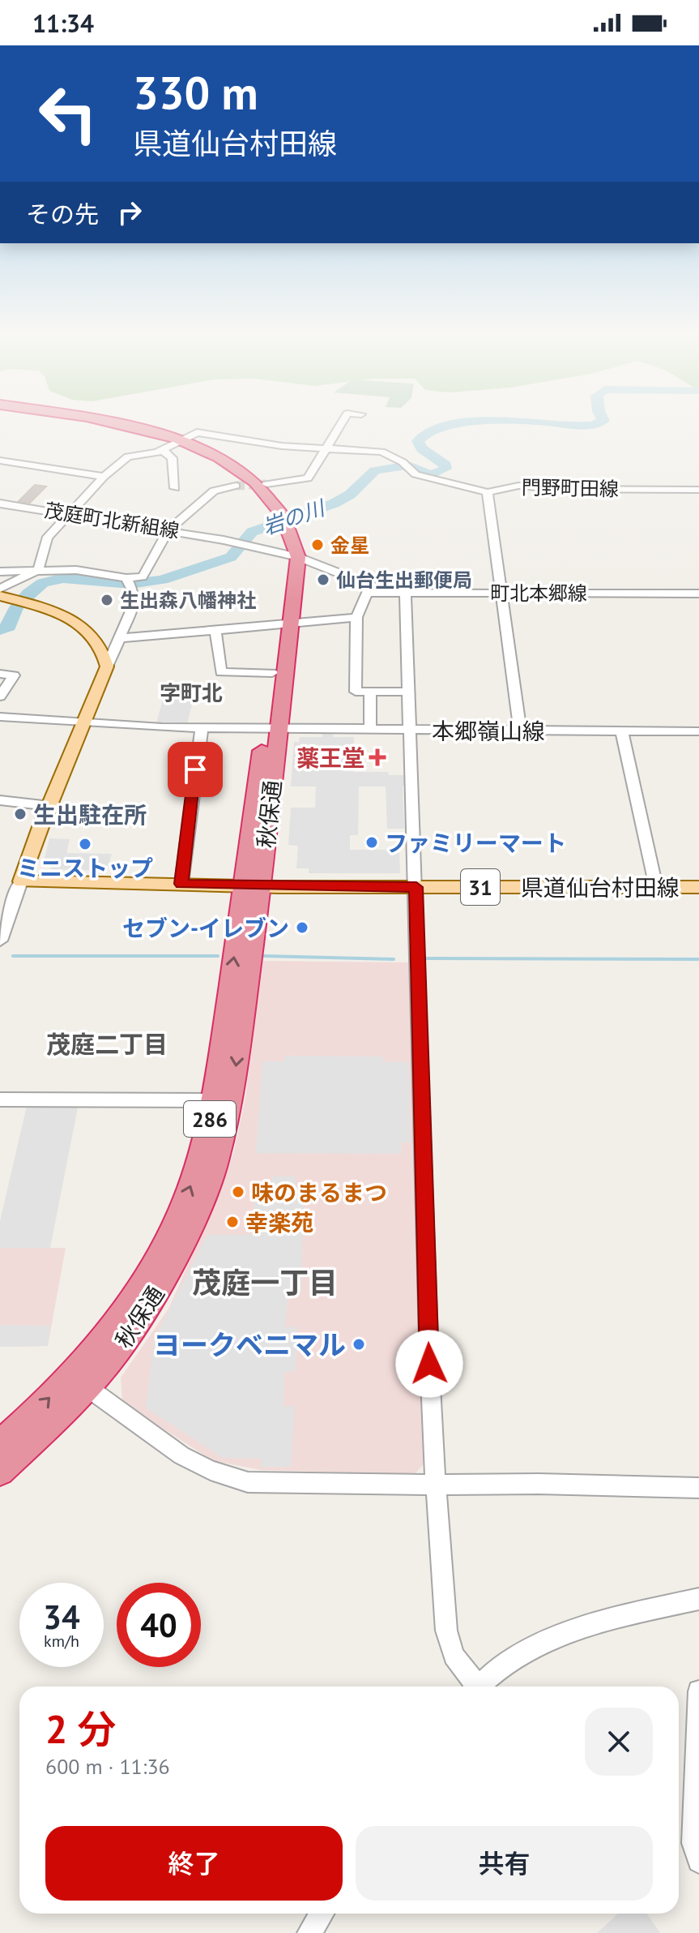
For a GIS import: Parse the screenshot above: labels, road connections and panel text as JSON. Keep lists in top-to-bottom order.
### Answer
{
  "streets": {
    "highway": ["秋保通", "286"],
    "main road": ["31", "県道仙台村田線"],
    "street": [
      "門野町田線",
      "茂庭町北新組線",
      "町北本郷線",
      "本郷嶺山線"
    ]
  },
  "crossings": [
    ["門野町田線", "茂庭町北新組線"],
    ["門野町田線", "秋保通"],
    ["茂庭町北新組線", "町北本郷線"],
    ["茂庭町北新組線", "秋保通"],
    ["本郷嶺山線", "秋保通"],
    ["秋保通", "県道仙台村田線"]
  ],
  "districts": ["字町北", "茂庭二丁目", "茂庭一丁目"],
  "water": ["岩の川"],
  "places": {
    "other": [
      "金星",
      "仙台生出郵便局",
      "生出森八幡神社",
      "生出駐在所",
      "ファミリーマート",
      "ミニストップ",
      "セブン-イレブン",
      "味のまるまつ",
      "幸楽苑",
      "ヨークベニマル"
    ],
    "health": ["薬王堂"]
  },
  "page": {
    "status": "11:34",
    "turn": ["330 m", "県道仙台村田線"],
    "then": "その先",
    "speed": "34 km/h",
    "limit": "40",
    "heading": ["2 分", "600 m · 11:36"],
    "buttons": ["終了", "共有"]
  }
}
